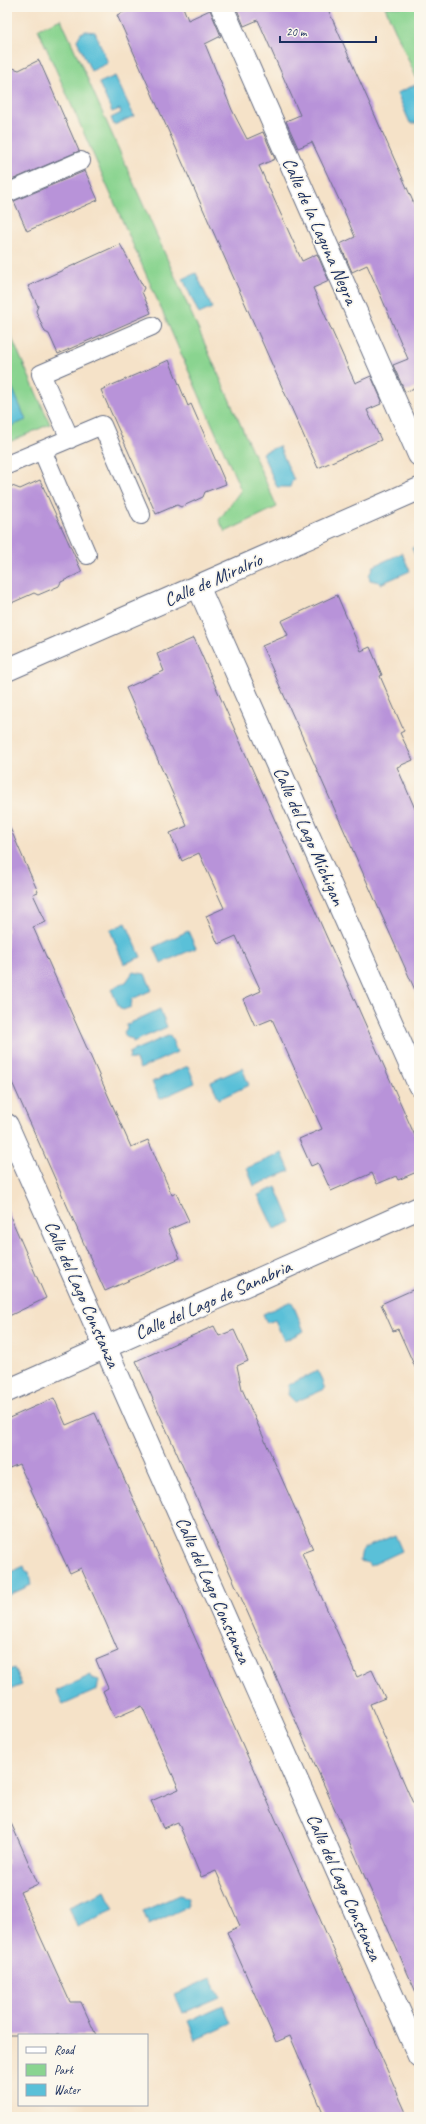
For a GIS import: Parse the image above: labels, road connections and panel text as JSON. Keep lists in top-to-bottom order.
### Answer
{
  "streets": {
    "street": [
      "Calle de la Laguna Negra",
      "Calle de Miralrío",
      "Calle del Lago Míchigan",
      "Calle del Lago Constanza",
      "Calle del Lago de Sanabria"
    ]
  },
  "crossings": [
    ["Calle de Miralrío", "Calle del Lago Míchigan"],
    ["Calle del Lago Constanza", "Calle del Lago de Sanabria"]
  ],
  "legend": ["Road", "Park", "Water"],
  "scale_bar": "20 m"
}
